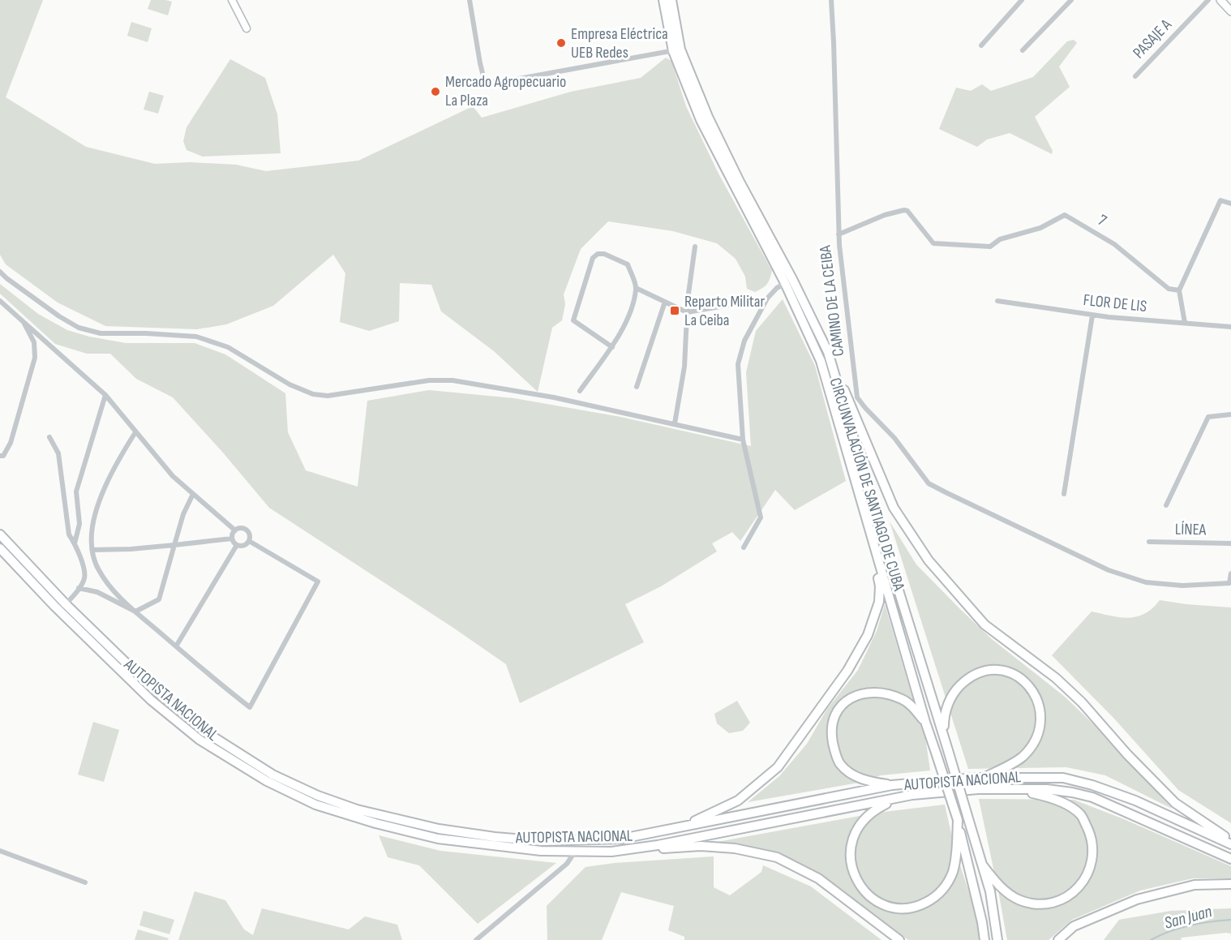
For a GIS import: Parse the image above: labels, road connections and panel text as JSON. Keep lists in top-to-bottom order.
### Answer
{
  "streets": {
    "highway": ["CIRCUNVALACIÓN DE SANTIAGO DE CUBA", "AUTOPISTA NACIONAL"],
    "street": [
      "PASAJE A",
      "7",
      "CAMINO DE LA CEIBA",
      "FLOR DE LIS",
      "LÍNEA"
    ]
  },
  "crossings": [
    ["7", "CAMINO DE LA CEIBA"]
  ],
  "water": ["San Juan"],
  "places": {
    "other": ["Empresa Eléctrica UEB Redes", "Mercado Agropecuario La Plaza"],
    "transit": ["Reparto Militar La Ceiba"]
  }
}
